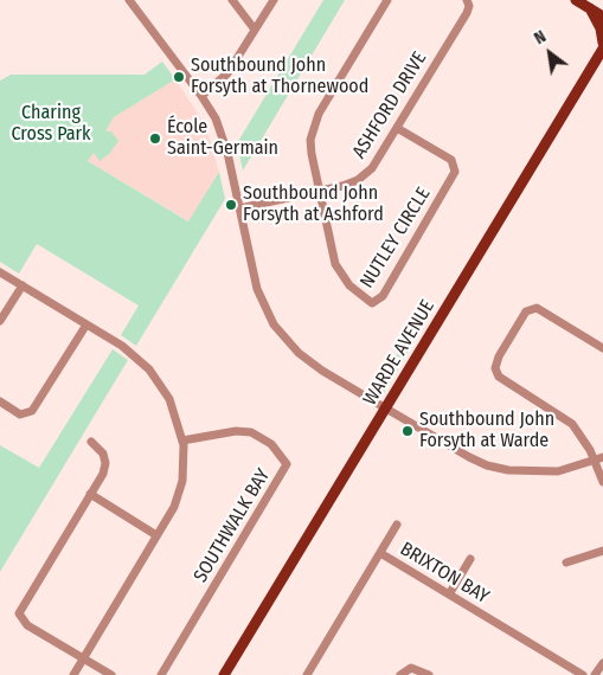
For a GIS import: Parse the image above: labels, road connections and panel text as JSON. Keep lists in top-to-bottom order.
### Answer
{
  "streets": {
    "main road": ["WARDE AVENUE"],
    "street": [
      "ASHFORD DRIVE",
      "NUTLEY CIRCLE",
      "SOUTHWALK BAY",
      "BRIXTON BAY"
    ]
  },
  "crossings": [
    ["ASHFORD DRIVE", "NUTLEY CIRCLE"]
  ],
  "parks": ["Charing Cross Park"],
  "places": [
    "Southbound John Forsyth at Thornewood",
    "École Saint-Germain",
    "Southbound John Forsyth at Ashford",
    "Southbound John Forsyth at Warde"
  ],
  "north": "top left"
}
